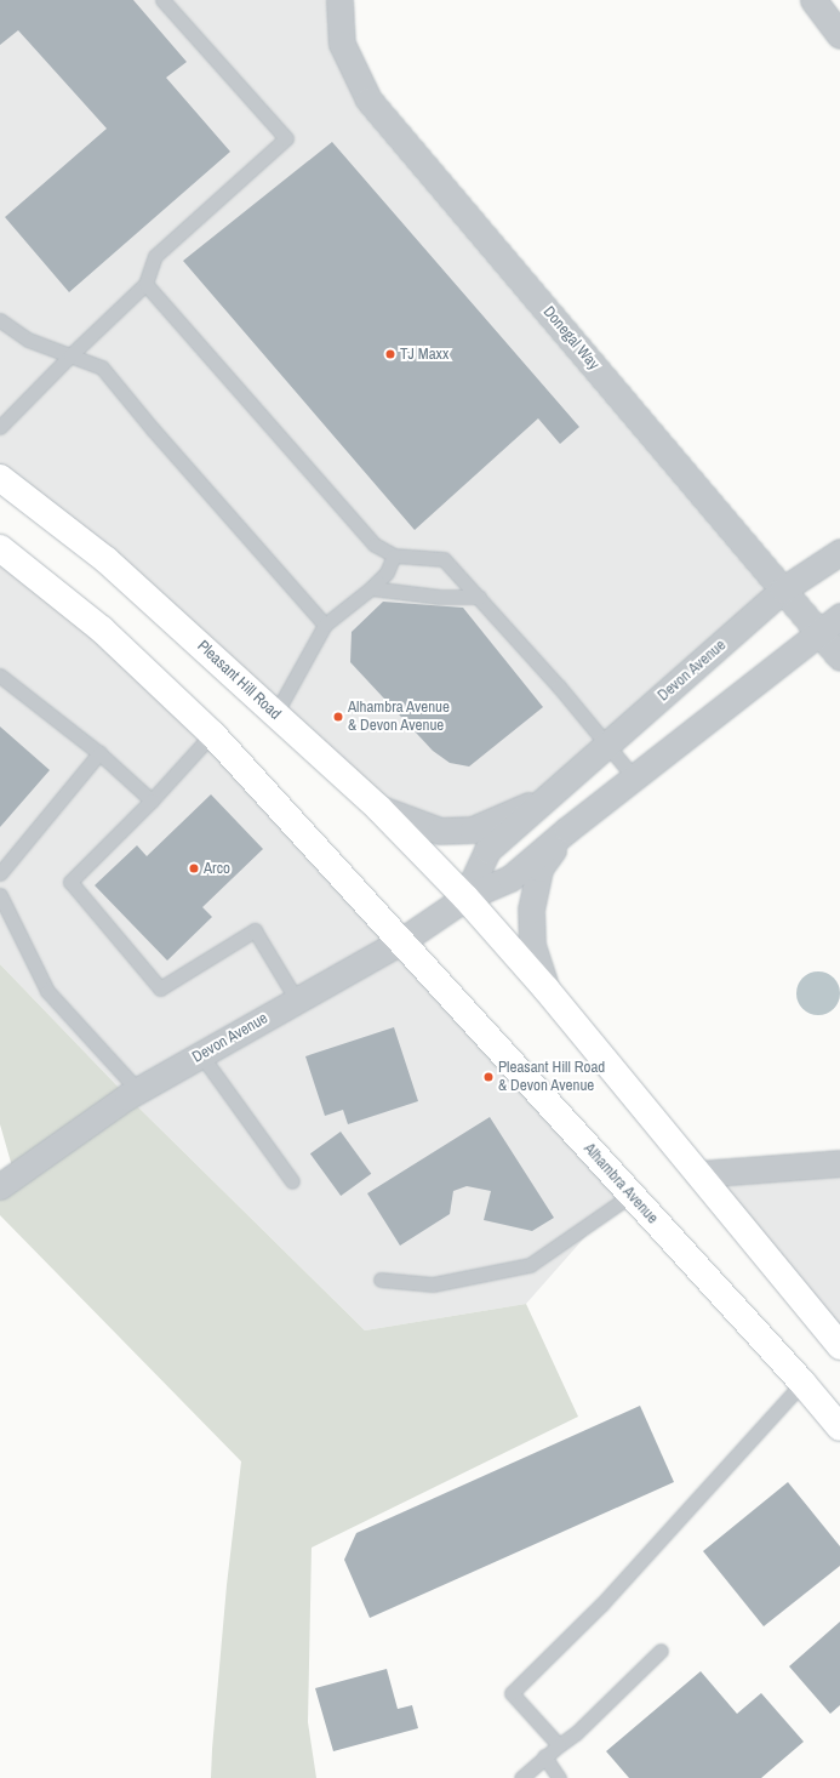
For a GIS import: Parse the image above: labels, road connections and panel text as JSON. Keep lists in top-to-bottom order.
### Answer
{
  "streets": {
    "main road": ["Pleasant Hill Road", "Alhambra Avenue"],
    "street": ["Donegal Way", "Devon Avenue"]
  },
  "crossings": [
    ["Donegal Way", "Devon Avenue"],
    ["Devon Avenue", "Pleasant Hill Road"],
    ["Devon Avenue", "Alhambra Avenue"]
  ],
  "places": [
    "TJ Maxx",
    "Alhambra Avenue & Devon Avenue",
    "Arco",
    "Pleasant Hill Road & Devon Avenue"
  ]
}
